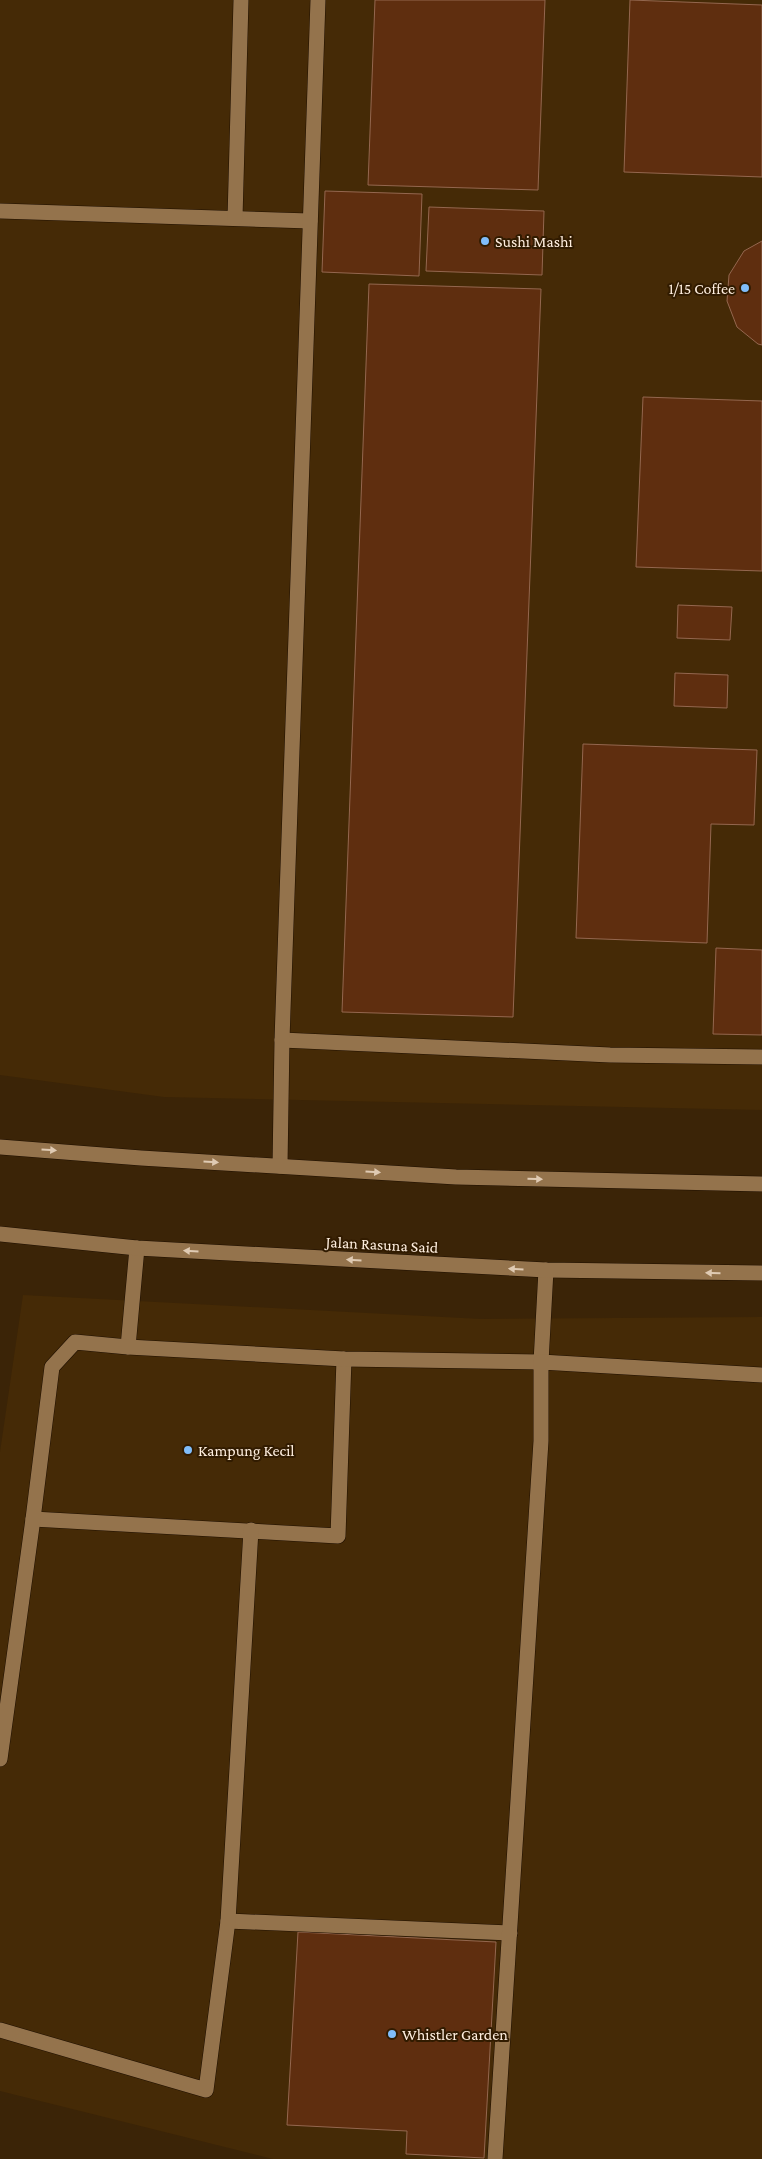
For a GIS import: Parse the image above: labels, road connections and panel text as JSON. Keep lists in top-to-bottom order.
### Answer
{
  "streets": {
    "street": ["Jalan Rasuna Said"]
  },
  "places": [
    "Sushi Mashi",
    "1/15 Coffee",
    "Kampung Kecil",
    "Whistler Garden"
  ]
}
